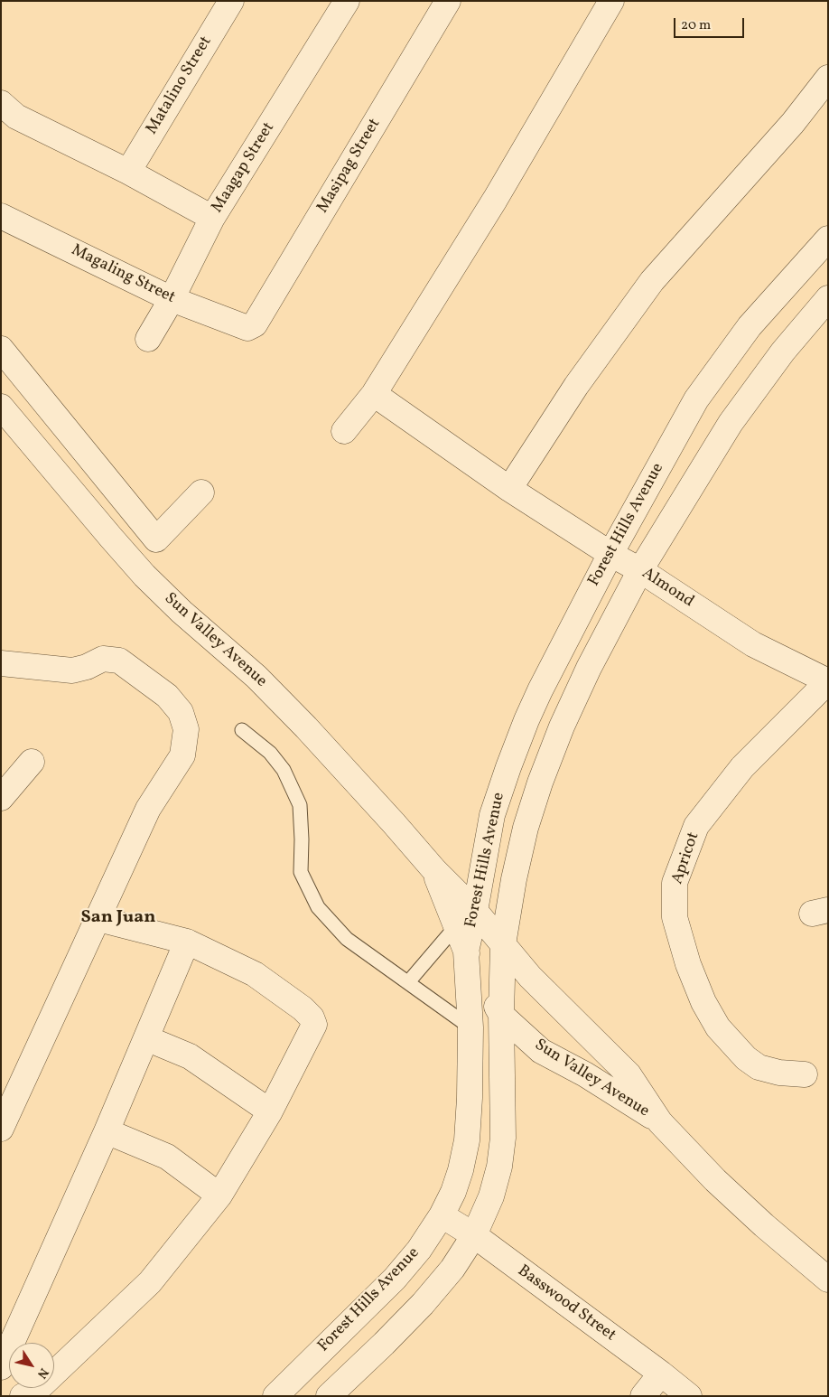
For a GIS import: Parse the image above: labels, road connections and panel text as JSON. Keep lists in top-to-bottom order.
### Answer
{
  "streets": {
    "street": [
      "Matalino Street",
      "Masipag Street",
      "Maagap Street",
      "Magaling Street",
      "Forest Hills Avenue",
      "Almond",
      "Sun Valley Avenue",
      "Apricot",
      "Basswood Street"
    ]
  },
  "crossings": [
    ["Masipag Street", "Magaling Street"],
    ["Maagap Street", "Magaling Street"],
    ["Forest Hills Avenue", "Almond"],
    ["Forest Hills Avenue", "Sun Valley Avenue"],
    ["Forest Hills Avenue", "Basswood Street"],
    ["Almond", "Apricot"]
  ],
  "districts": ["San Juan"],
  "scale_bar": "20 m",
  "north": "bottom right"
}
